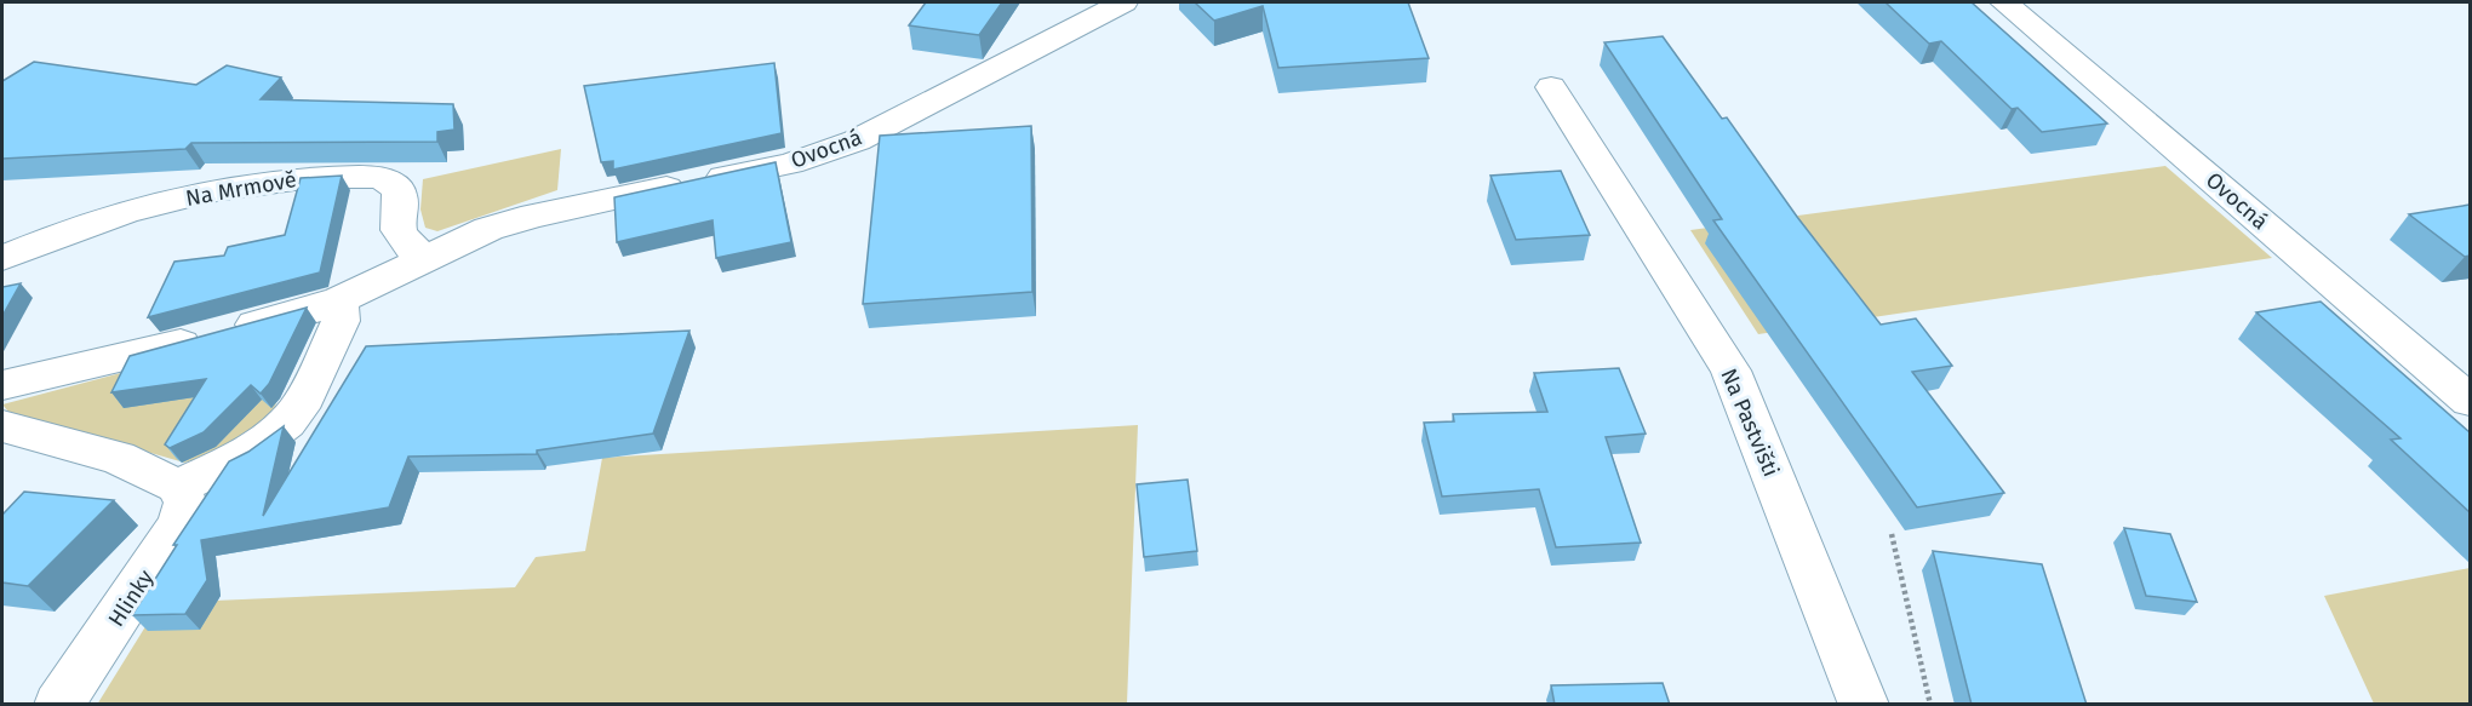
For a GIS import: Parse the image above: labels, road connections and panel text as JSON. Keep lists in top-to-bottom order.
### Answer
{
  "streets": {
    "street": [
      "Ovocná",
      "Na Mrmově",
      "Na Pastvišti",
      "Hlinky"
    ]
  },
  "crossings": [
    ["Ovocná", "Na Mrmově"]
  ]
}
